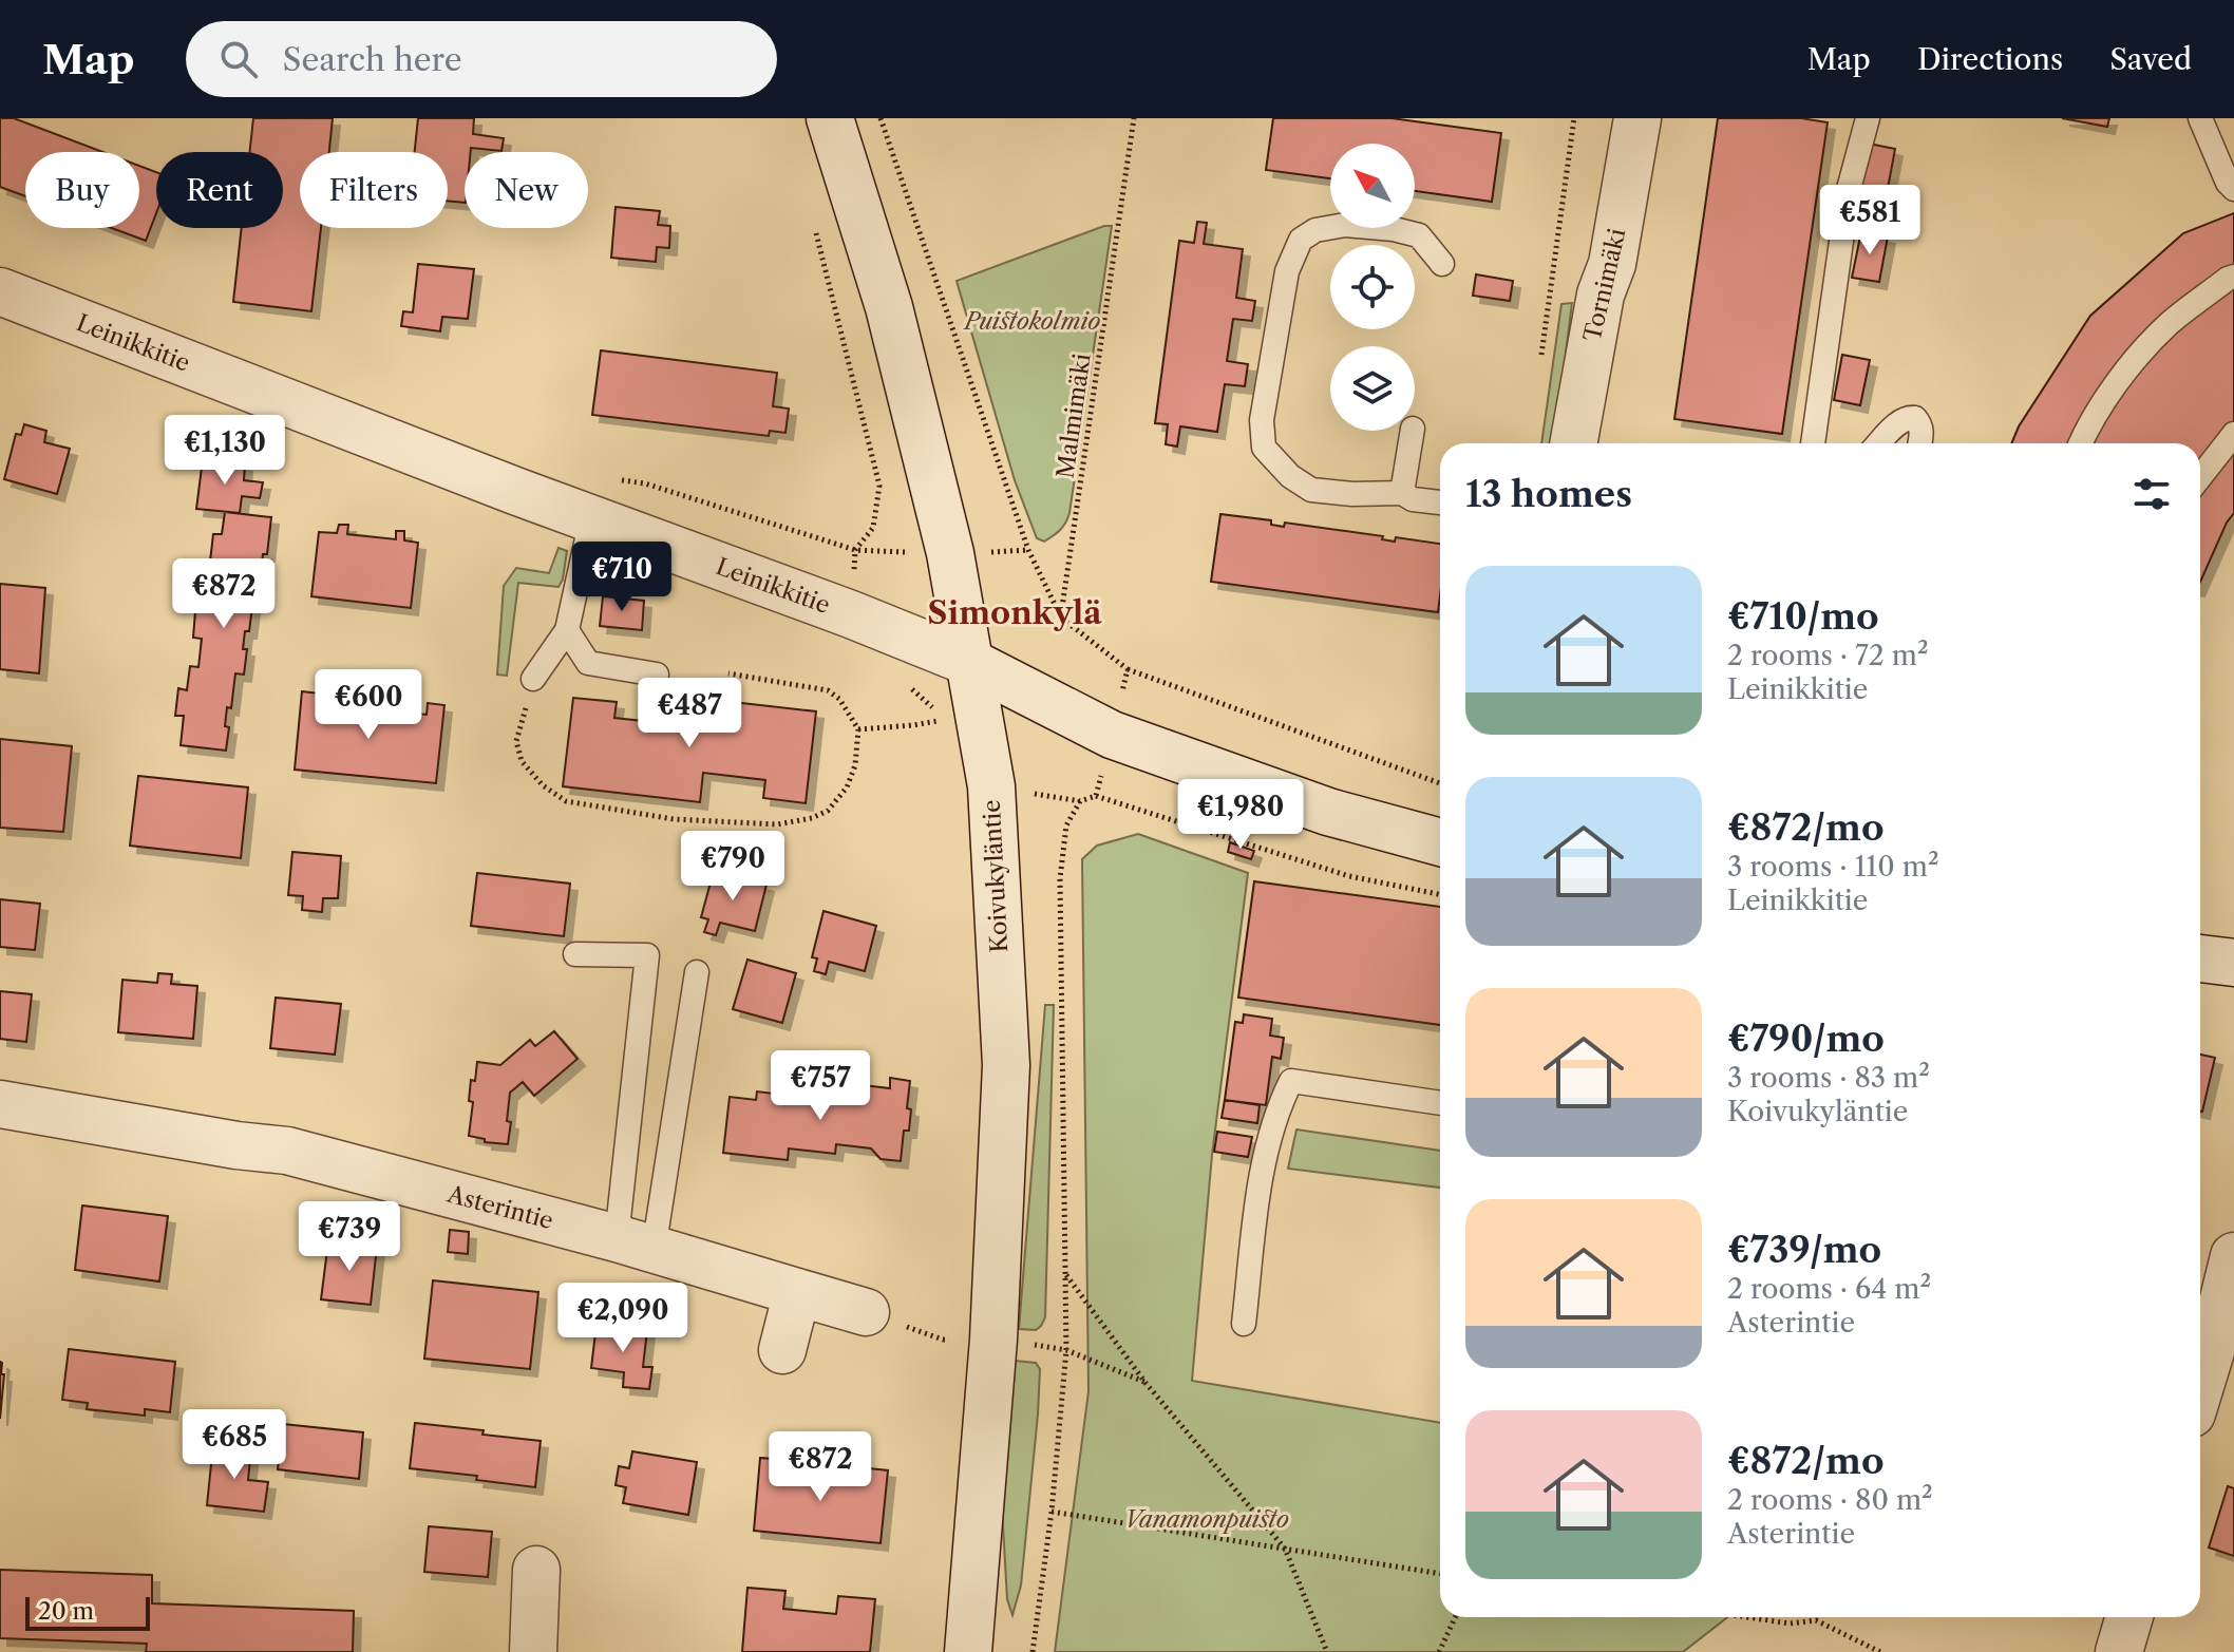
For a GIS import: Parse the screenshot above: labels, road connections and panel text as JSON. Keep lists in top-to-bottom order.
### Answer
{
  "streets": {
    "street": [
      "Tornimäki",
      "Leinikkitie",
      "Koivukyläntie",
      "Asterintie"
    ],
    "path": ["Malmimäki"]
  },
  "crossings": [
    ["Leinikkitie", "Koivukyläntie"]
  ],
  "districts": ["Simonkylä"],
  "parks": ["Puistokolmio", "Vanamonpuisto"],
  "scale_bar": "20 m",
  "north": "top left",
  "page": {
    "header": "Map",
    "search": "Search here",
    "nav": ["Map", "Directions", "Saved"],
    "chip": [
      "Buy",
      "Rent",
      "Filters",
      "New"
    ],
    "price": [
      "€581",
      "€1,130",
      "€710",
      "€872",
      "€600",
      "€487",
      "€1,980",
      "€790",
      "€757",
      "€739",
      "€2,090",
      "€685",
      "€872"
    ],
    "heading": "13 homes",
    "list": [
      {
        "name": "€710/mo",
        "note": "2 rooms · 72 m² · Leinikkitie"
      },
      {
        "name": "€872/mo",
        "note": "3 rooms · 110 m² · Leinikkitie"
      },
      {
        "name": "€790/mo",
        "note": "3 rooms · 83 m² · Koivukyläntie"
      },
      {
        "name": "€739/mo",
        "note": "2 rooms · 64 m² · Asterintie"
      },
      {
        "name": "€872/mo",
        "note": "2 rooms · 80 m² · Asterintie"
      }
    ],
    "scale": "20 m"
  }
}
